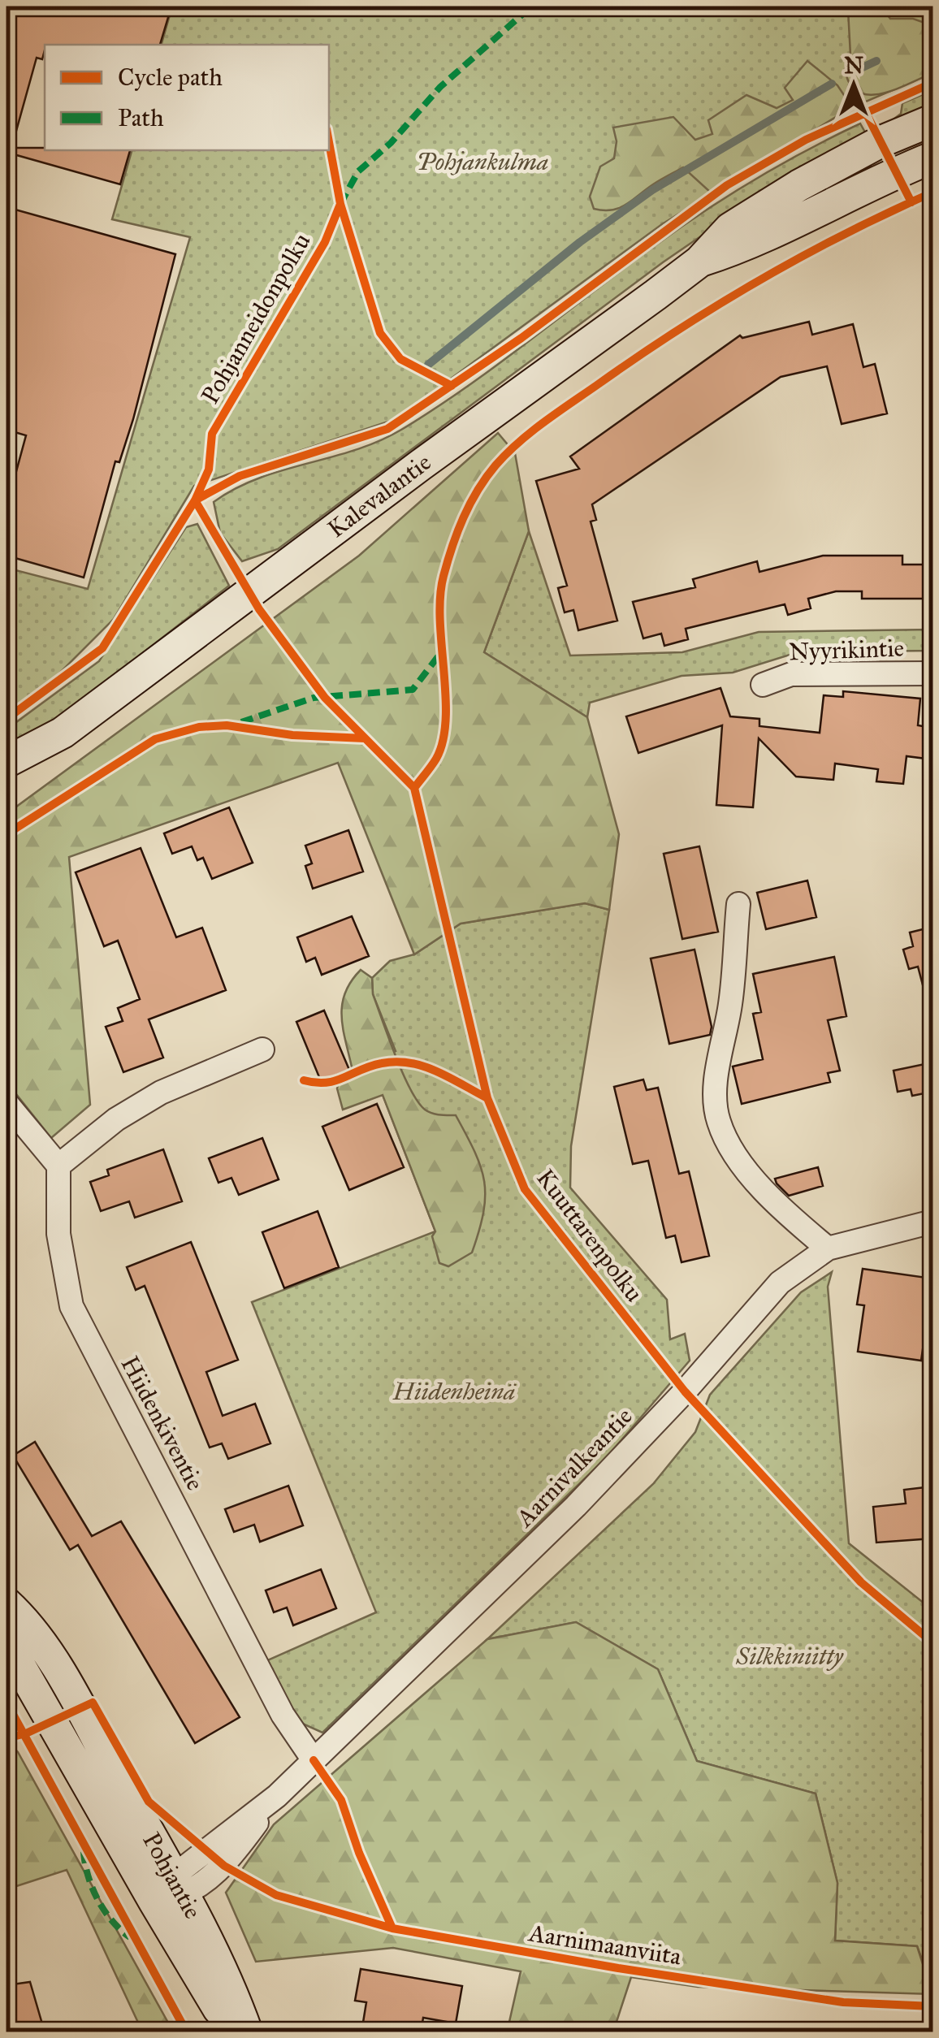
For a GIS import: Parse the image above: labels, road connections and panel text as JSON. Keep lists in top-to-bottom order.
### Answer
{
  "streets": {
    "main road": ["Kalevalantie", "Pohjantie"],
    "street": ["Nyyrikintie", "Hiidenkiventie", "Aarnivalkeantie"],
    "cycle path": ["Pohjanneidonpolku", "Kuuttarenpolku", "Aarnimaanviita"]
  },
  "crossings": [
    ["Hiidenkiventie", "Aarnivalkeantie"],
    ["Aarnivalkeantie", "Pohjantie"]
  ],
  "parks": ["Pohjankulma", "Hiidenheinä", "Silkkiniitty"],
  "legend": ["Cycle path", "Path"],
  "north": "top"
}
